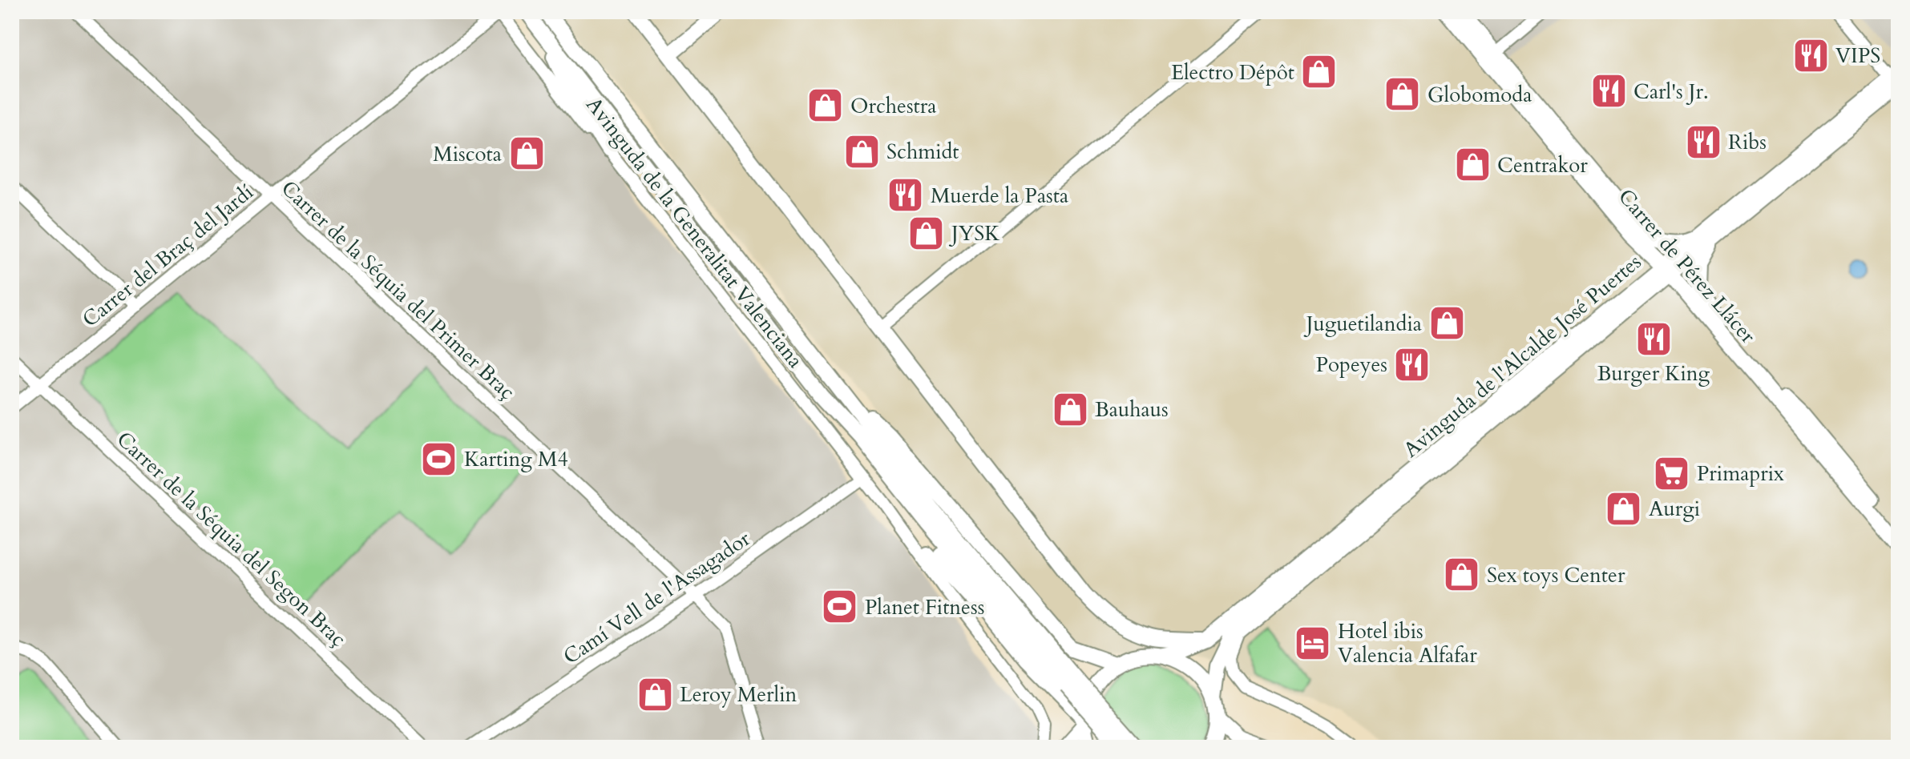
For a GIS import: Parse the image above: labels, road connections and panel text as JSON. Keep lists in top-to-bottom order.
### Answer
{
  "streets": {
    "street": [
      "Avinguda de la Generalitat Valenciana",
      "Carrer del Braç del Jardí",
      "Carrer de Pérez Llácer",
      "Carrer de la Séquia del Primer Braç",
      "Avinguda de l'Alcalde José Puertes",
      "Carrer de la Séquia del Segon Braç",
      "Camí Vell de l'Assagador"
    ]
  },
  "crossings": [
    ["Avinguda de la Generalitat Valenciana", "Carrer del Braç del Jardí"],
    ["Avinguda de la Generalitat Valenciana", "Camí Vell de l'Assagador"],
    ["Carrer del Braç del Jardí", "Carrer de la Séquia del Primer Braç"],
    ["Carrer del Braç del Jardí", "Carrer de la Séquia del Segon Braç"],
    ["Carrer de Pérez Llácer", "Avinguda de l'Alcalde José Puertes"],
    ["Carrer de la Séquia del Primer Braç", "Camí Vell de l'Assagador"]
  ],
  "places": {
    "restaurant": [
      "VIPS",
      "Carl's Jr.",
      "Ribs",
      "Muerde la Pasta",
      "Burger King",
      "Popeyes"
    ],
    "shop": [
      "Electro Dépôt",
      "Globomoda",
      "Orchestra",
      "Schmidt",
      "Miscota",
      "Centrakor",
      "JYSK",
      "Juguetilandia",
      "Bauhaus",
      "Aurgi",
      "Sex toys Center",
      "Leroy Merlin"
    ],
    "sports": ["Karting M4", "Planet Fitness"],
    "supermarket": ["Primaprix"],
    "hotel": ["Hotel ibis Valencia Alfafar"]
  }
}
